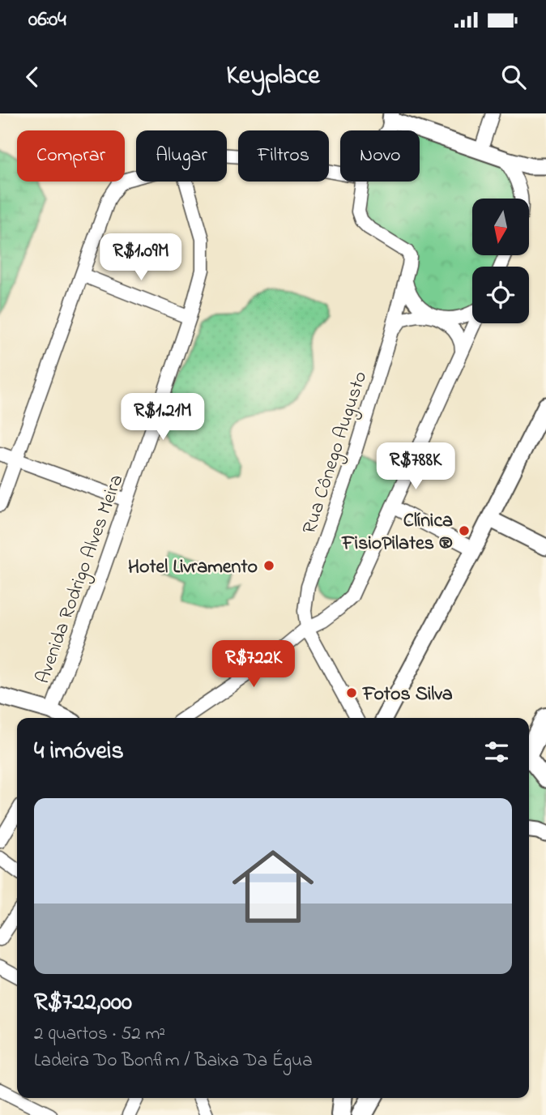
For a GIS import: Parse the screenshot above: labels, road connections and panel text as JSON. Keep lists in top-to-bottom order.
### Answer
{
  "streets": {
    "street": ["Rua Cônego Augusto", "Avenida Rodrigo Alves Meira"]
  },
  "places": ["Clínica FisioPilates ®", "Hotel Livramento", "Fotos Silva"],
  "north": "bottom",
  "page": {
    "status": "06:04",
    "header": "Keyplace",
    "chip": [
      "Comprar",
      "Alugar",
      "Filtros",
      "Novo"
    ],
    "price": [
      "R$1.09M",
      "R$1.21M",
      "R$788K",
      "R$722K"
    ],
    "heading": "4 imóveis",
    "list": [
      {
        "name": "R$722,000",
        "note": "2 quartos · 52 m² · Ladeira Do Bonfim / Baixa Da Égua"
      }
    ]
  }
}
